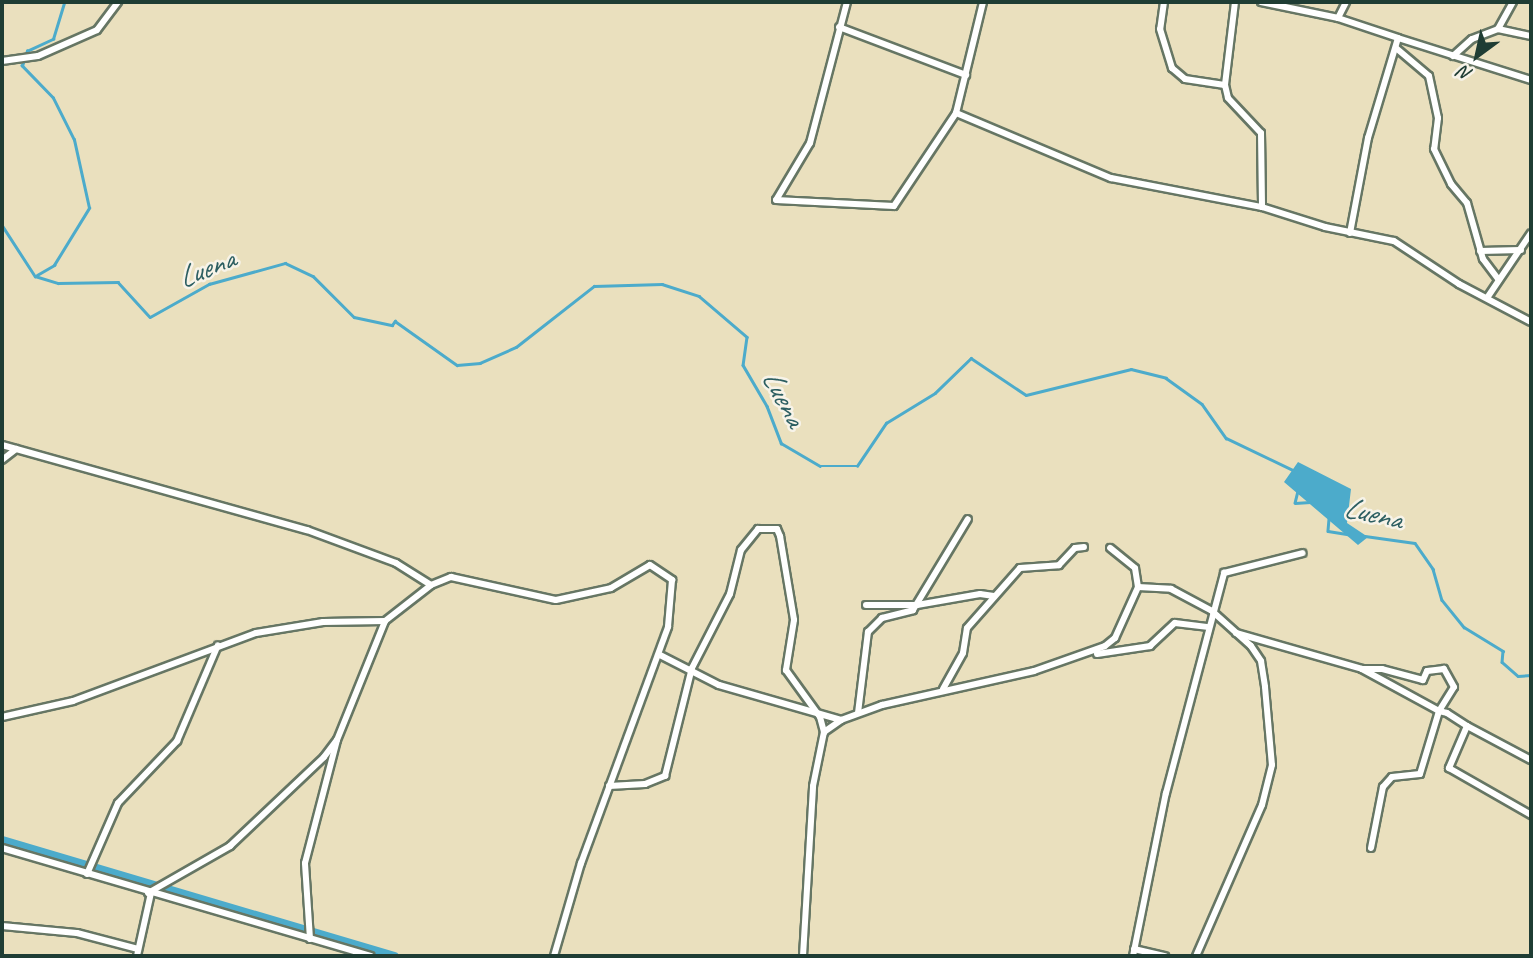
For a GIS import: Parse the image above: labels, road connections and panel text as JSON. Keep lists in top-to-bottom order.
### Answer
{
  "water": ["Luena"],
  "north": "bottom left"
}
